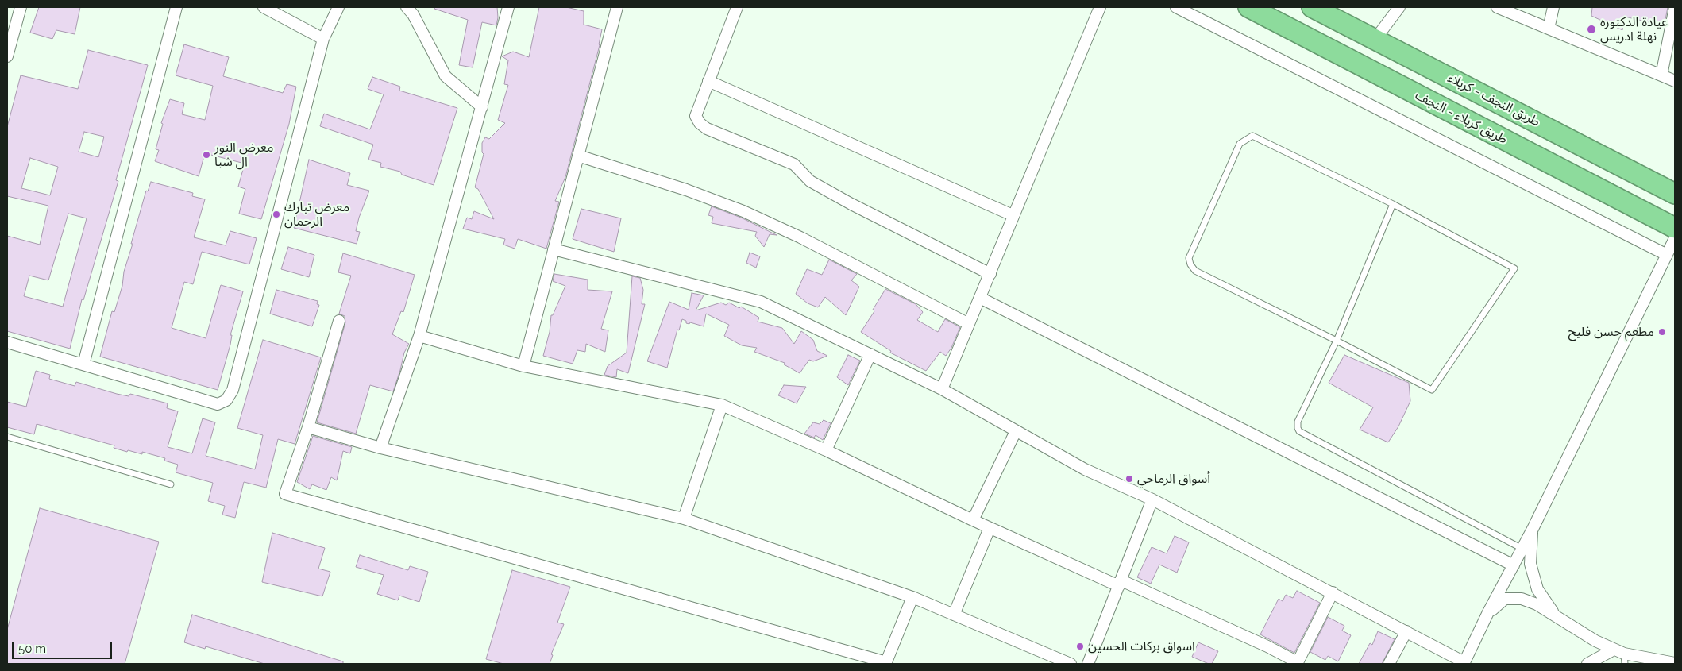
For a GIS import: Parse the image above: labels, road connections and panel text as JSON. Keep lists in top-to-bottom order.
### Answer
{
  "streets": {
    "highway": ["طريق النجف - کربلاء", "طريق کربلاء - النجف"]
  },
  "places": [
    "عيادة الدكتوره نهلة ادريس",
    "معرض النور ال شبا",
    "معرض تبارك الرحمان",
    "مطعم حسن فليح",
    "أسواق الرماحي",
    "اسواق بركات الحسين"
  ],
  "scale_bar": "50 m"
}
